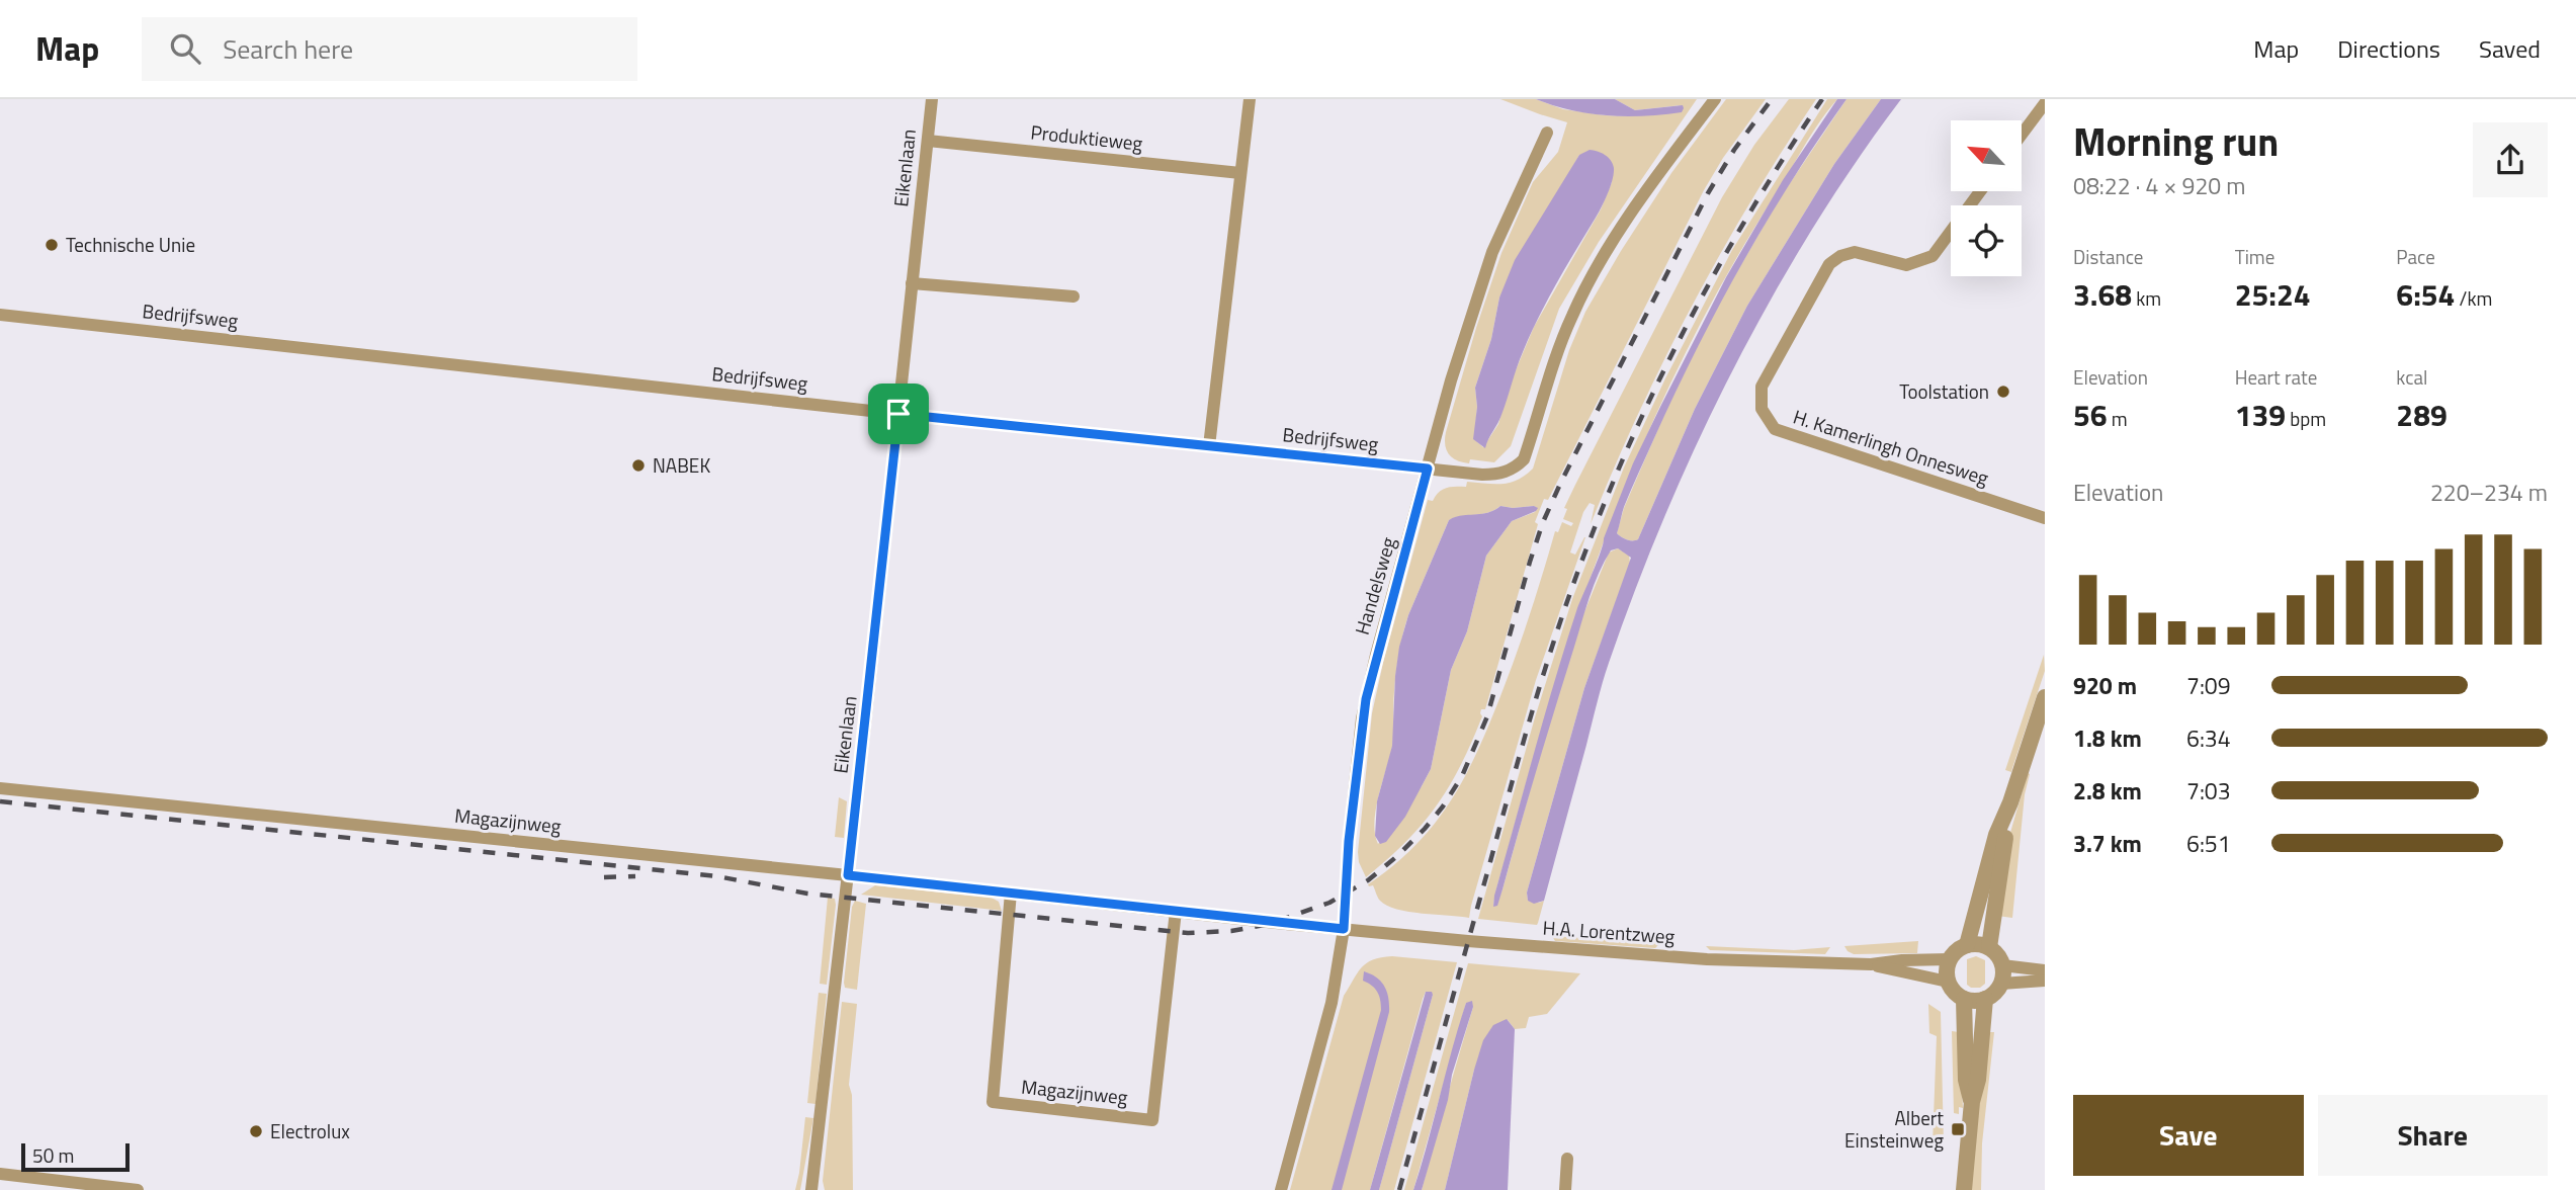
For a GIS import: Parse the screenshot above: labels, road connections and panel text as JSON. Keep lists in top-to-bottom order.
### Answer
{
  "streets": {
    "street": [
      "Produktieweg",
      "Eikenlaan",
      "Bedrijfsweg",
      "H. Kamerlingh Onnesweg",
      "Handelsweg",
      "Magazijnweg",
      "H.A. Lorentzweg"
    ]
  },
  "crossings": [
    ["Produktieweg", "Eikenlaan"],
    ["Eikenlaan", "Bedrijfsweg"],
    ["Eikenlaan", "Magazijnweg"],
    ["Bedrijfsweg", "Handelsweg"],
    ["Handelsweg", "Magazijnweg"],
    ["Handelsweg", "H.A. Lorentzweg"],
    ["Magazijnweg", "H.A. Lorentzweg"]
  ],
  "places": {
    "other": [
      "Technische Unie",
      "Toolstation",
      "NABEK",
      "Electrolux"
    ],
    "transit": ["Albert Einsteinweg"]
  },
  "scale_bar": "50 m",
  "north": "top left",
  "page": {
    "header": "Map",
    "search": "Search here",
    "nav": ["Map", "Directions", "Saved"],
    "heading": ["Morning run", "08:22 · 4 × 920 m"],
    "stats": [
      ["Distance", "3.68 km"],
      ["Time", "25:24"],
      ["Pace", "6:54 /km"],
      ["Elevation", "56 m"],
      ["Heart rate", "139 bpm"],
      ["kcal", "289"]
    ],
    "chart": ["Elevation", "220–234 m"],
    "list": [
      {
        "name": "920 m",
        "note": "7:09"
      },
      {
        "name": "1.8 km",
        "note": "6:34"
      },
      {
        "name": "2.8 km",
        "note": "7:03"
      },
      {
        "name": "3.7 km",
        "note": "6:51"
      }
    ],
    "buttons": ["Save", "Share"],
    "scale": "50 m"
  }
}
